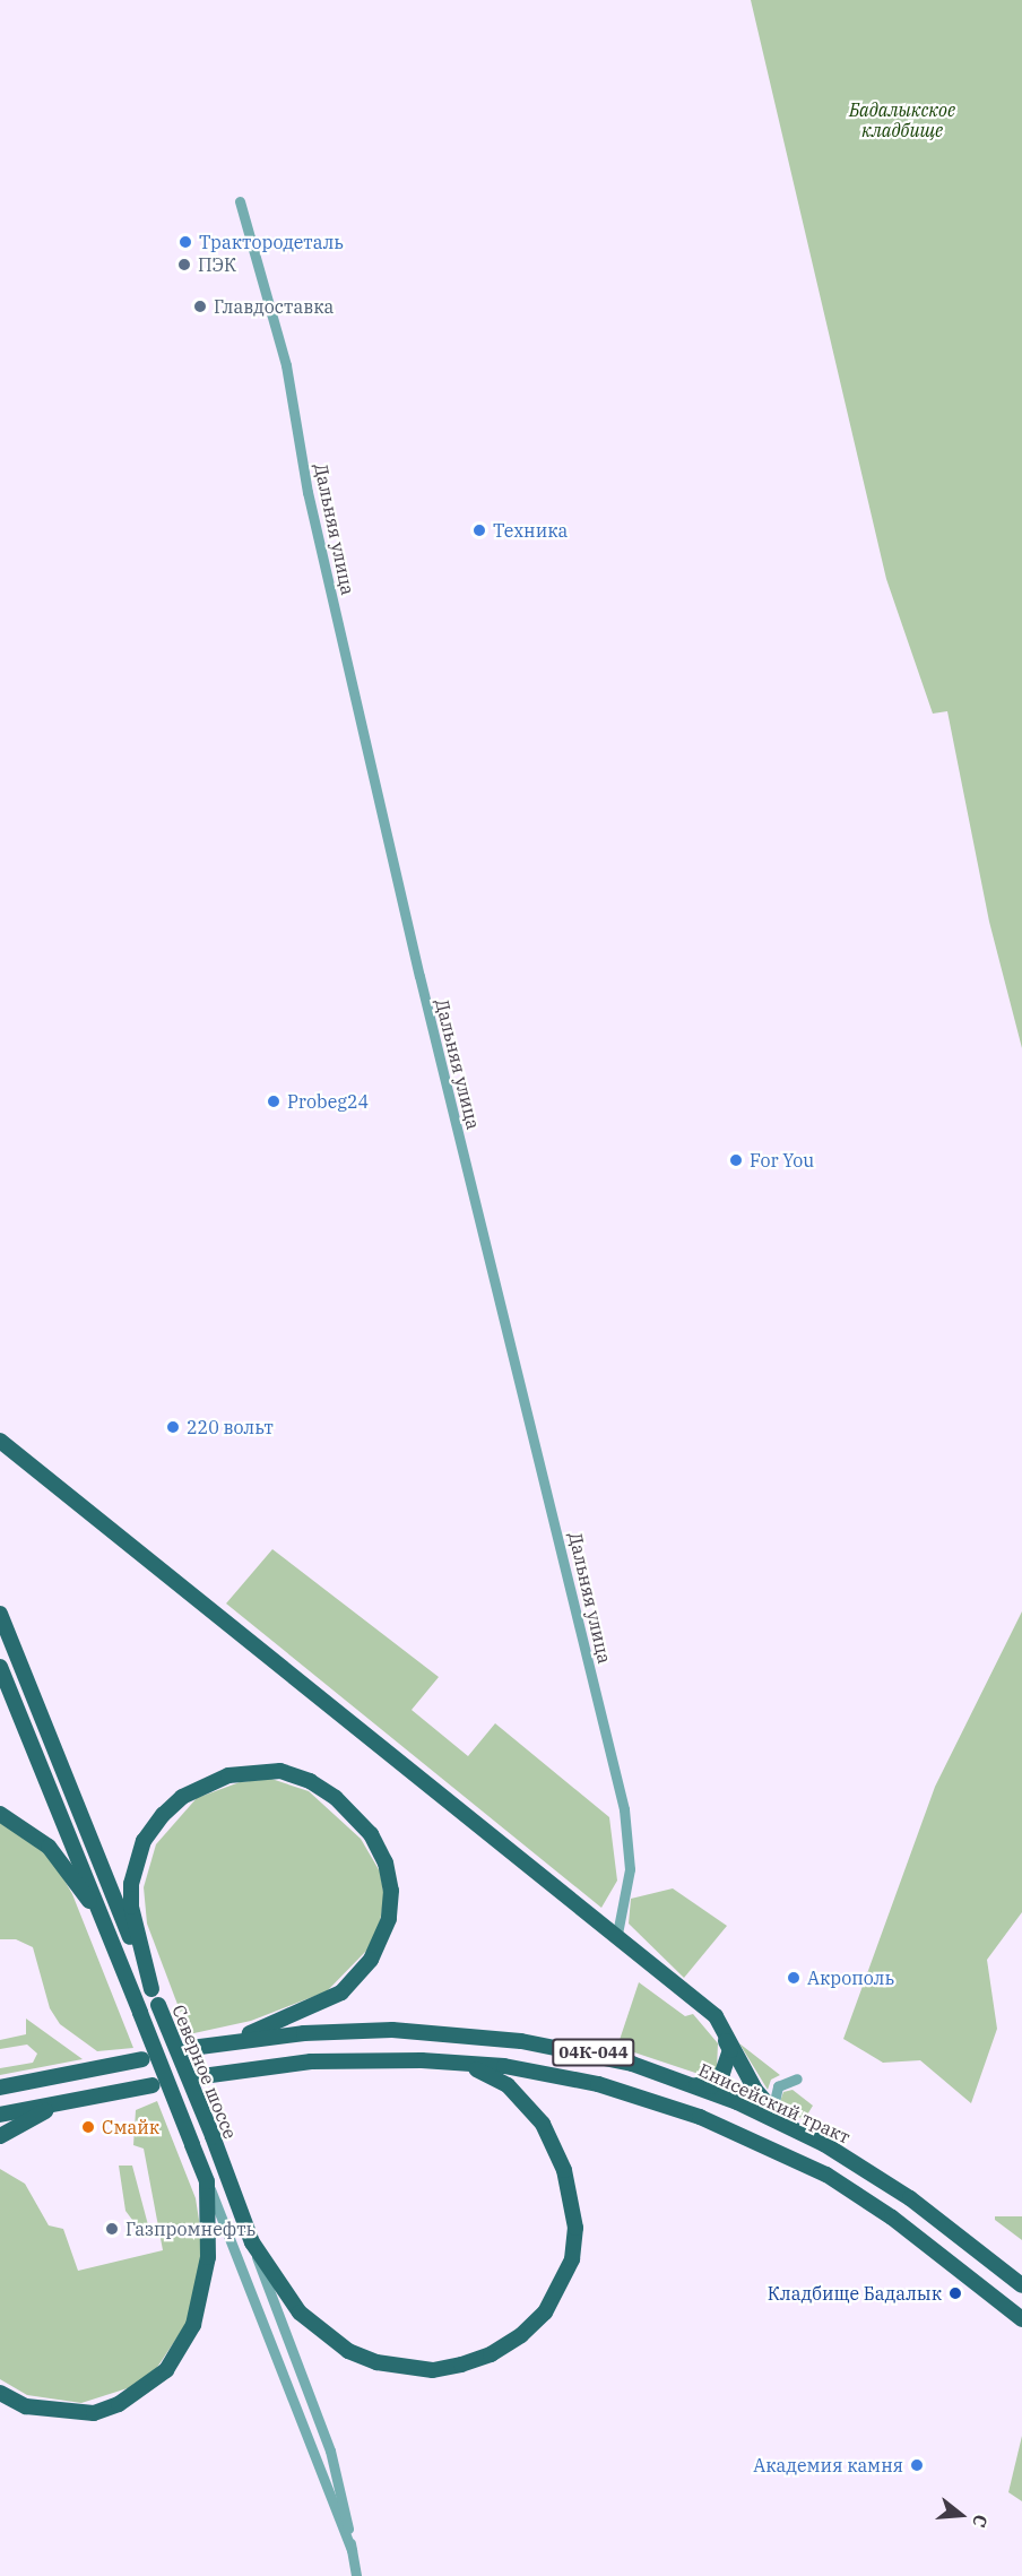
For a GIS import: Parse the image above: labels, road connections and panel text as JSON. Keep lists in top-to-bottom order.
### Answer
{
  "streets": {
    "main road": ["04К-044", "Северное шоссе", "Енисейский тракт"],
    "street": ["Дальняя улица"]
  },
  "parks": ["Бадалыкское кладбище"],
  "places": [
    "Трактородеталь",
    "ПЭК",
    "Главдоставка",
    "Техника",
    "Probeg24",
    "For You",
    "220 вольт",
    "Акрополь",
    "Смайк",
    "Газпромнефть",
    "Кладбище Бадалык",
    "Академия камня"
  ],
  "north": "right"
}
